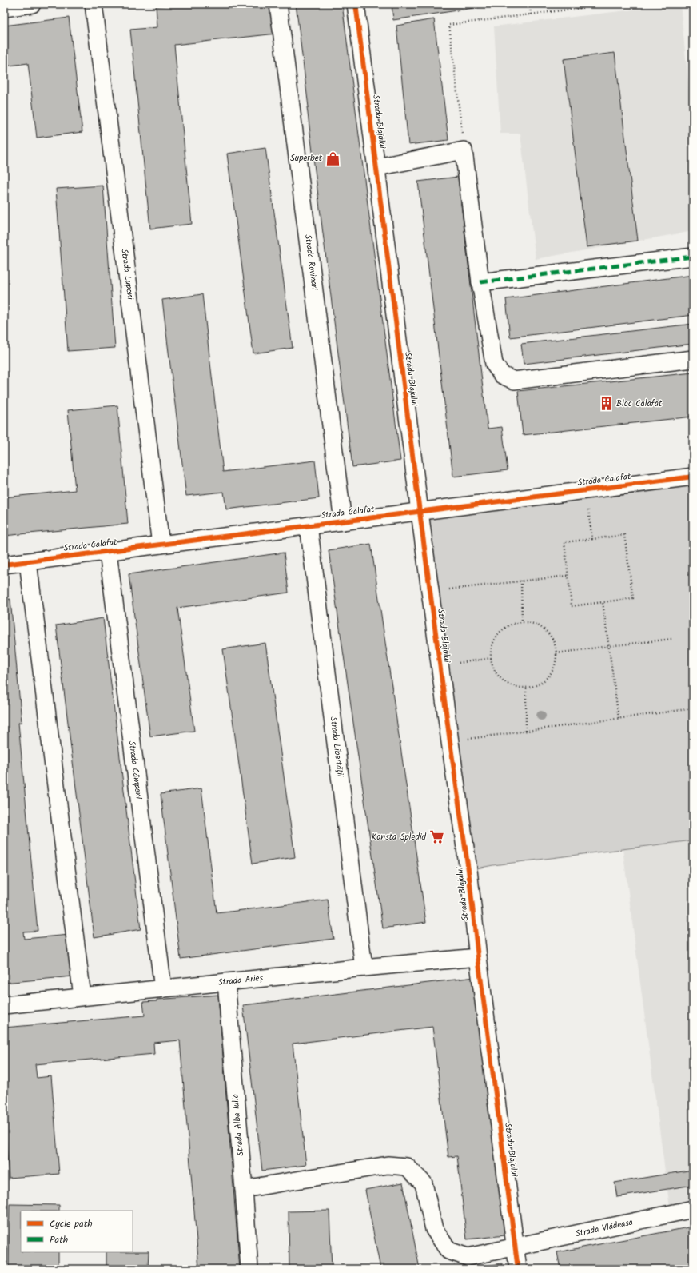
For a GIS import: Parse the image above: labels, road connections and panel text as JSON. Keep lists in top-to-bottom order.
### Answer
{
  "streets": {
    "street": [
      "Strada Blajului",
      "Strada Rovinari",
      "Strada Lupeni",
      "Strada Calafat",
      "Strada Libertății",
      "Strada Câmpeni",
      "Strada Arieș",
      "Strada Alba Iulia",
      "Strada Vlădeasa"
    ]
  },
  "crossings": [
    ["Strada Blajului", "Strada Calafat"],
    ["Strada Blajului", "Strada Arieș"],
    ["Strada Blajului", "Strada Vlădeasa"],
    ["Strada Rovinari", "Strada Calafat"],
    ["Strada Lupeni", "Strada Calafat"],
    ["Strada Calafat", "Strada Libertății"],
    ["Strada Calafat", "Strada Câmpeni"],
    ["Strada Libertății", "Strada Arieș"],
    ["Strada Câmpeni", "Strada Arieș"],
    ["Strada Arieș", "Strada Alba Iulia"],
    ["Strada Alba Iulia", "Strada Vlădeasa"]
  ],
  "places": {
    "shop": ["Superbet"],
    "building": ["Bloc Calafat"],
    "supermarket": ["Konsta Spledid"]
  },
  "legend": ["Cycle path", "Path"]
}
